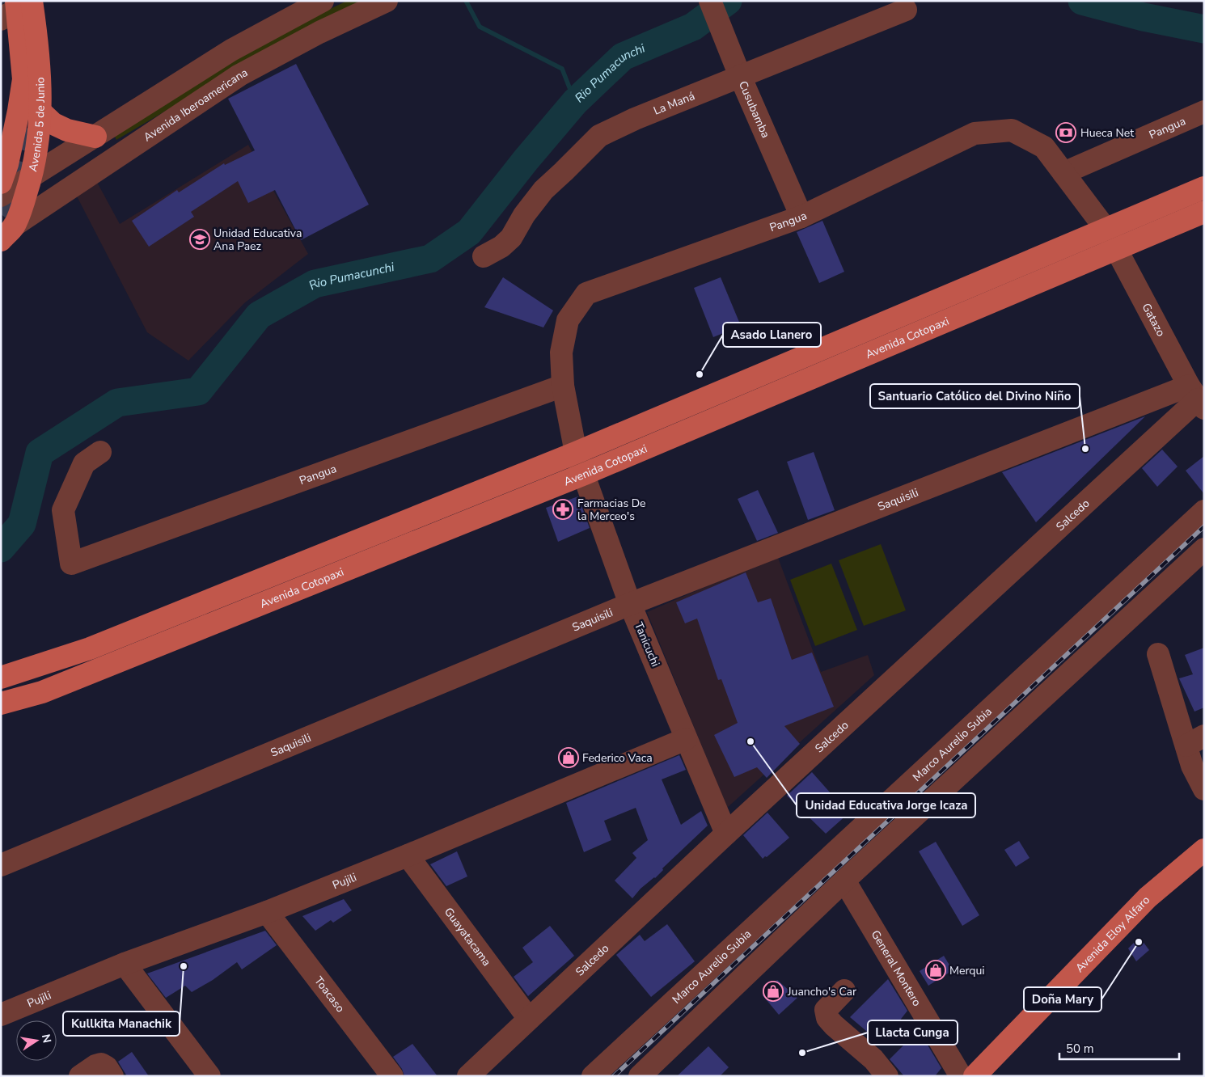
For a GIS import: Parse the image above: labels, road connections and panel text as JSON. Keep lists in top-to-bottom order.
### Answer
{
  "streets": {
    "main road": ["Avenida 5 de Junio", "Avenida Cotopaxi", "Avenida Eloy Alfaro"],
    "street": [
      "La Maná",
      "Avenida Iberoamericana",
      "Cusubamba",
      "Pangua",
      "Gatazo",
      "Saquisili",
      "Salcedo",
      "Tanicuchi",
      "Marco Aurelio Subia",
      "Pujili",
      "Guayatacama",
      "General Montero",
      "Toacaso"
    ]
  },
  "crossings": [
    ["La Maná", "Cusubamba"],
    ["Avenida Iberoamericana", "Avenida 5 de Junio"],
    ["Cusubamba", "Pangua"],
    ["Pangua", "Gatazo"],
    ["Pangua", "Avenida Cotopaxi"],
    ["Pangua", "Tanicuchi"],
    ["Gatazo", "Avenida Cotopaxi"],
    ["Gatazo", "Saquisili"],
    ["Gatazo", "Salcedo"],
    ["Avenida Cotopaxi", "Tanicuchi"],
    ["Saquisili", "Salcedo"],
    ["Saquisili", "Tanicuchi"],
    ["Salcedo", "Tanicuchi"],
    ["Salcedo", "Guayatacama"],
    ["Tanicuchi", "Pujili"],
    ["Pujili", "Guayatacama"],
    ["Pujili", "Toacaso"]
  ],
  "water": ["Rio Pumacunchi"],
  "places": {
    "bank": ["Hueca Net"],
    "school or university": ["Unidad Educativa Ana Paez"],
    "other": [
      "Asado Llanero",
      "Santuario Católico del Divino Niño",
      "Unidad Educativa Jorge Icaza",
      "Doña Mary",
      "Kullkita Manachik",
      "Llacta Cunga"
    ],
    "pharmacy": ["Farmacias De la Merceo's"],
    "shop": ["Federico Vaca", "Merqui", "Juancho's Car"]
  },
  "scale_bar": "50 m",
  "north": "right"
}
